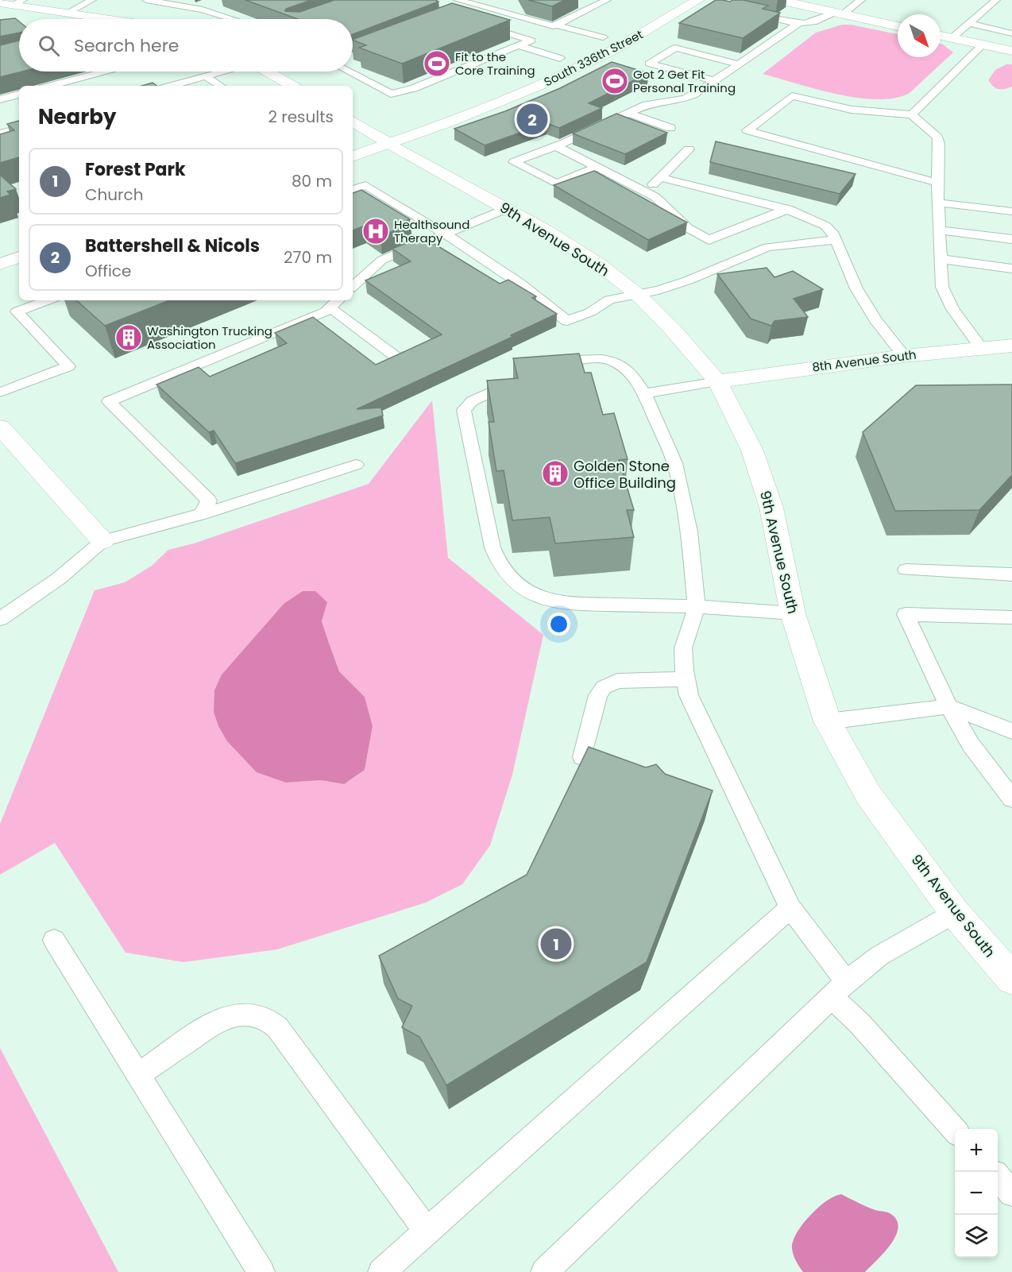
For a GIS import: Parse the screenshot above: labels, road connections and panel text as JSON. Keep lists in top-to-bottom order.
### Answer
{
  "streets": {
    "street": ["South 336th Street", "9th Avenue South", "8th Avenue South"]
  },
  "crossings": [
    ["South 336th Street", "9th Avenue South"],
    ["9th Avenue South", "8th Avenue South"]
  ],
  "places": {
    "sports": ["Fit to the Core Training", "Got 2 Get Fit Personal Training"],
    "hospital": ["Healthsound Therapy"],
    "building": ["Washington Trucking Association", "Golden Stone Office Building"]
  },
  "north": "bottom right",
  "page": {
    "search": "Search here",
    "heading": ["Nearby", "2 results"],
    "pins": ["2", "1"],
    "list": [
      {
        "mark": "1",
        "name": "Forest Park",
        "note": "Church",
        "value": "80 m"
      },
      {
        "mark": "2",
        "name": "Battershell & Nicols",
        "note": "Office",
        "value": "270 m"
      }
    ],
    "map_buttons": ["+", "−"]
  }
}
